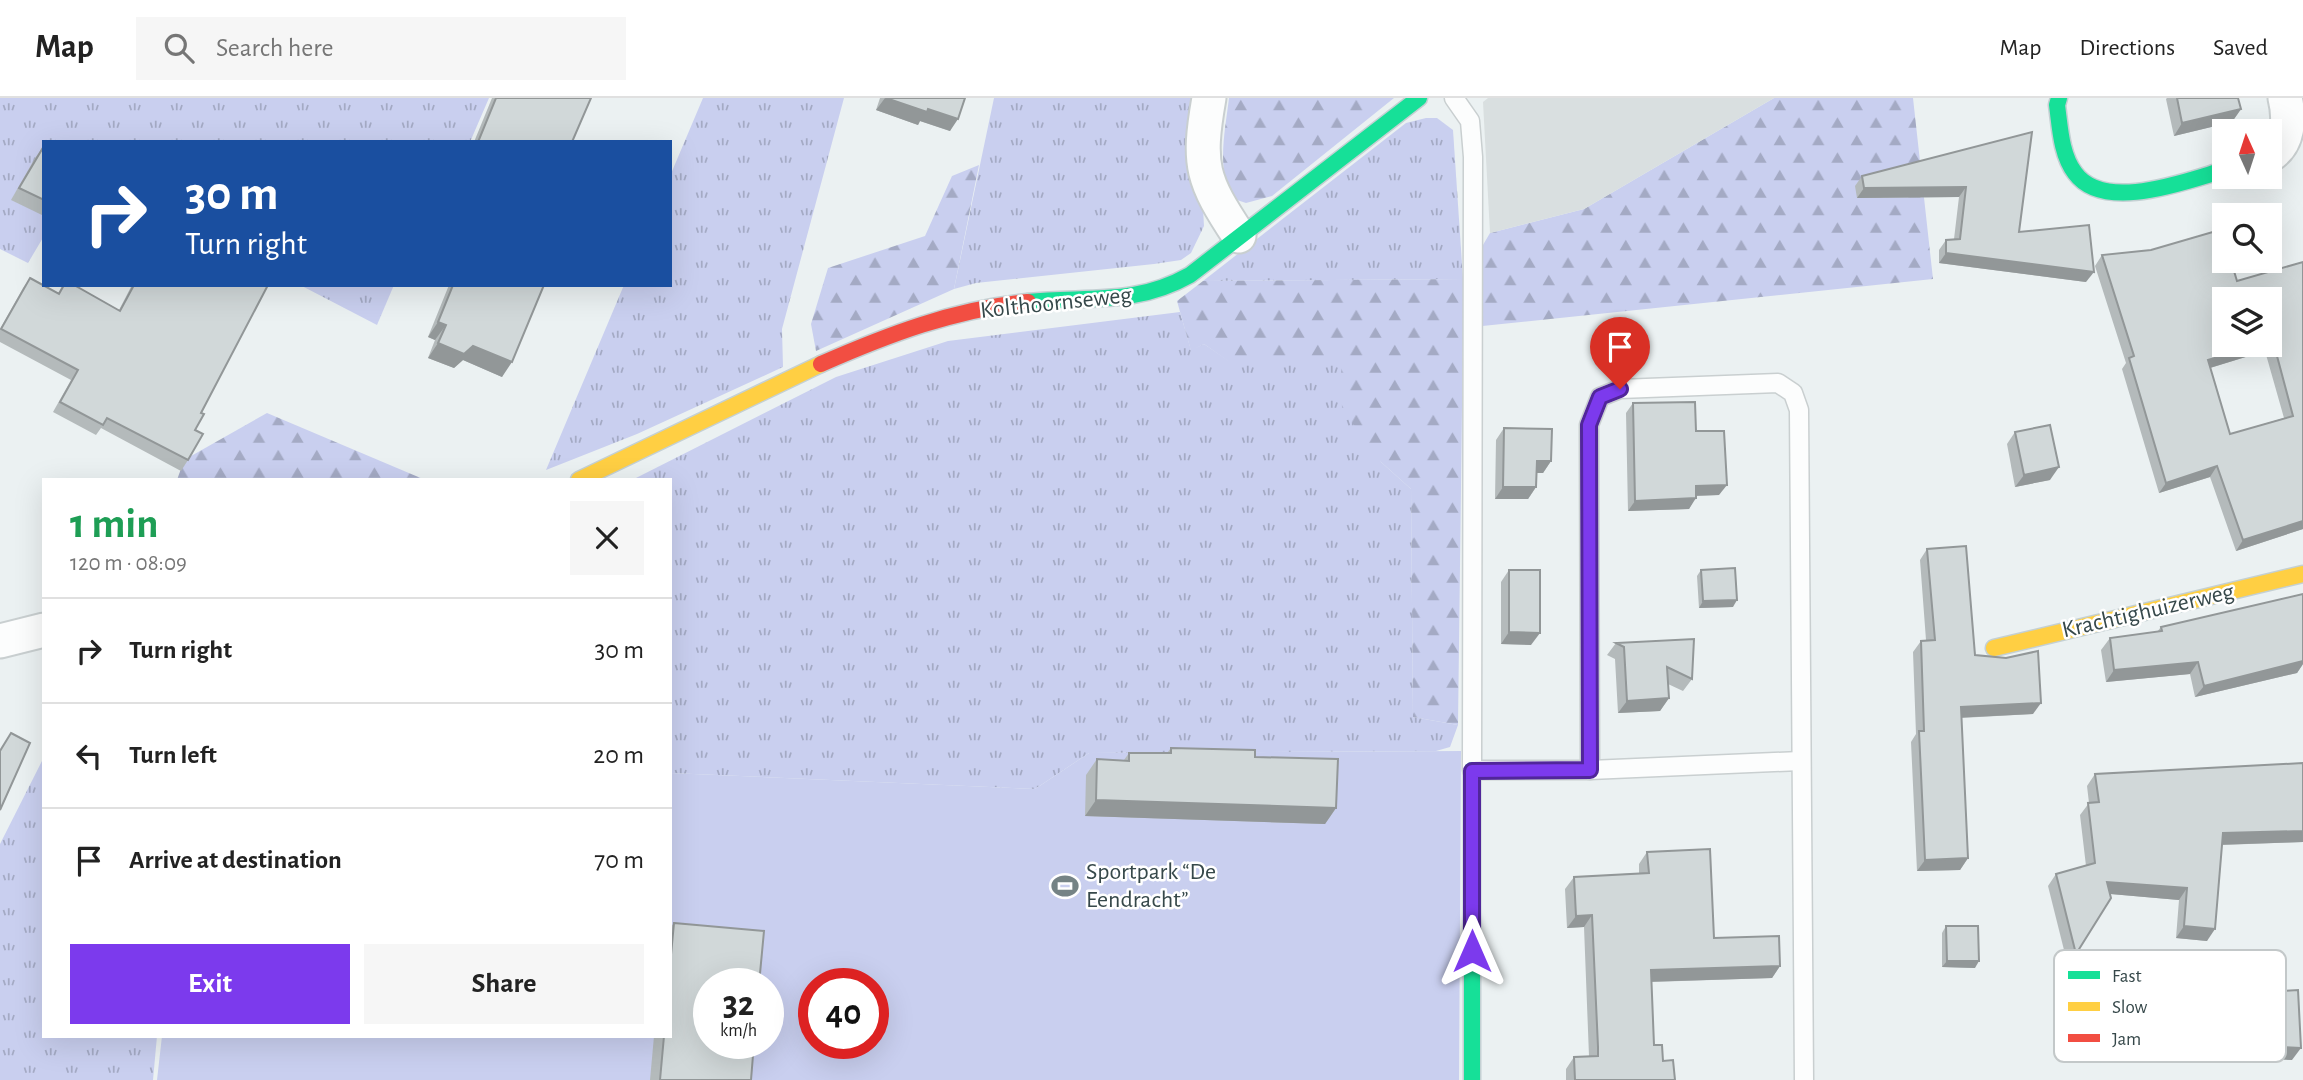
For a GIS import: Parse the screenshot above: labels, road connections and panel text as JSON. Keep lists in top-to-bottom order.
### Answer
{
  "streets": {
    "street": ["Kolthoornseweg", "Krachtighuizerweg"]
  },
  "places": {
    "sports": ["Sportpark “De Eendracht”"]
  },
  "legend": ["Fast", "Slow", "Jam"],
  "north": "top",
  "page": {
    "header": "Map",
    "search": "Search here",
    "nav": ["Map", "Directions", "Saved"],
    "turn": ["30 m", "Turn right"],
    "heading": ["1 min", "120 m · 08:09"],
    "list": [
      {
        "name": "Turn right",
        "value": "30 m"
      },
      {
        "name": "Turn left",
        "value": "20 m"
      },
      {
        "name": "Arrive at destination",
        "value": "70 m"
      }
    ],
    "buttons": ["Exit", "Share"],
    "speed": "32 km/h",
    "limit": "40"
  }
}
